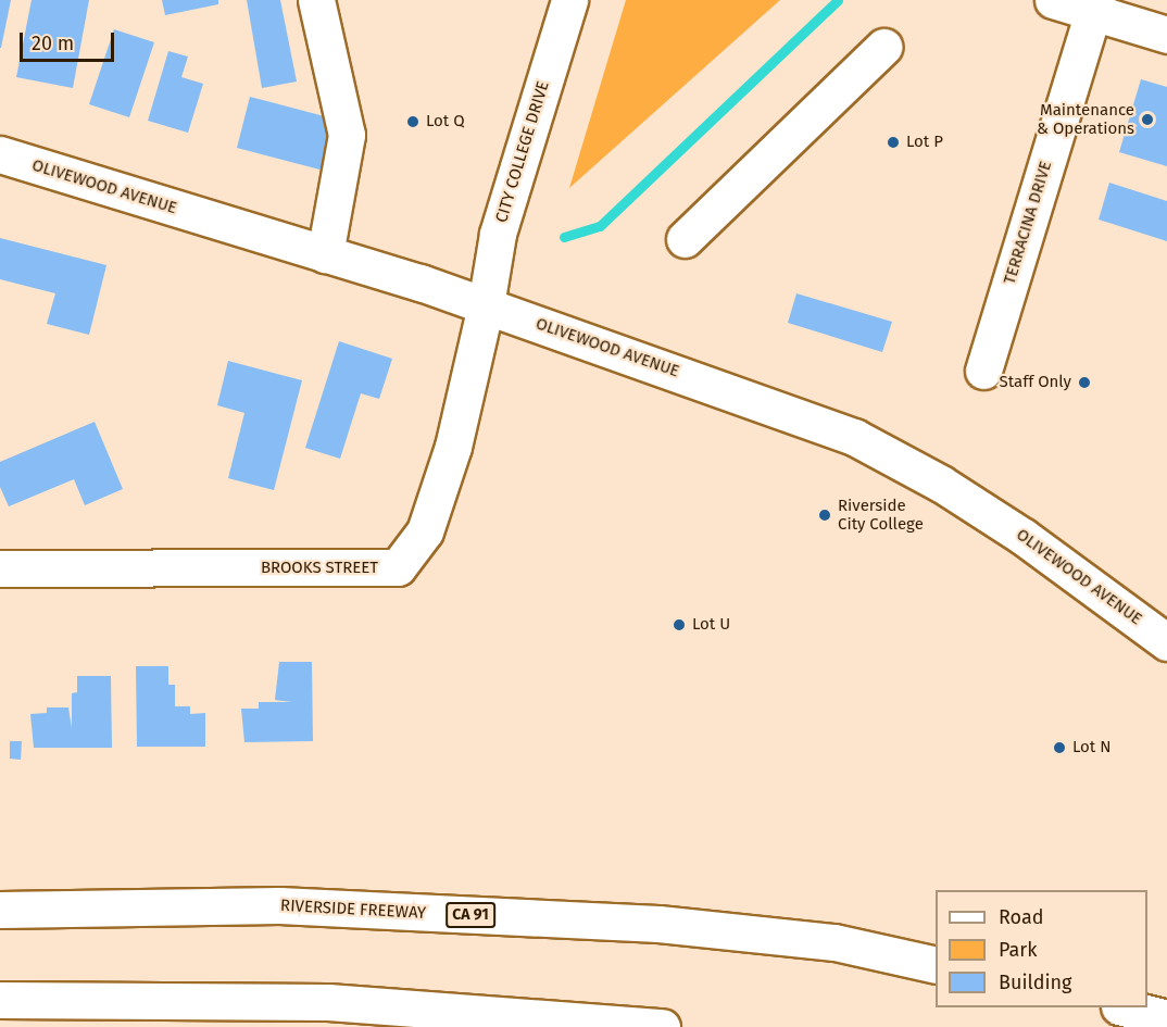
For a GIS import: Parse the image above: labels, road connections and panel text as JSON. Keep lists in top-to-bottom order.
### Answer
{
  "streets": {
    "main road": [
      "CITY COLLEGE DRIVE",
      "OLIVEWOOD AVENUE",
      "TERRACINA DRIVE",
      "BROOKS STREET",
      "RIVERSIDE FREEWAY",
      "CA 91"
    ]
  },
  "crossings": [
    ["CITY COLLEGE DRIVE", "OLIVEWOOD AVENUE"],
    ["CITY COLLEGE DRIVE", "BROOKS STREET"],
    ["OLIVEWOOD AVENUE", "BROOKS STREET"]
  ],
  "places": [
    "Maintenance & Operations",
    "Lot Q",
    "Lot P",
    "Staff Only",
    "Riverside City College",
    "Lot U",
    "Lot N"
  ],
  "legend": ["Road", "Park", "Building"],
  "scale_bar": "20 m"
}
